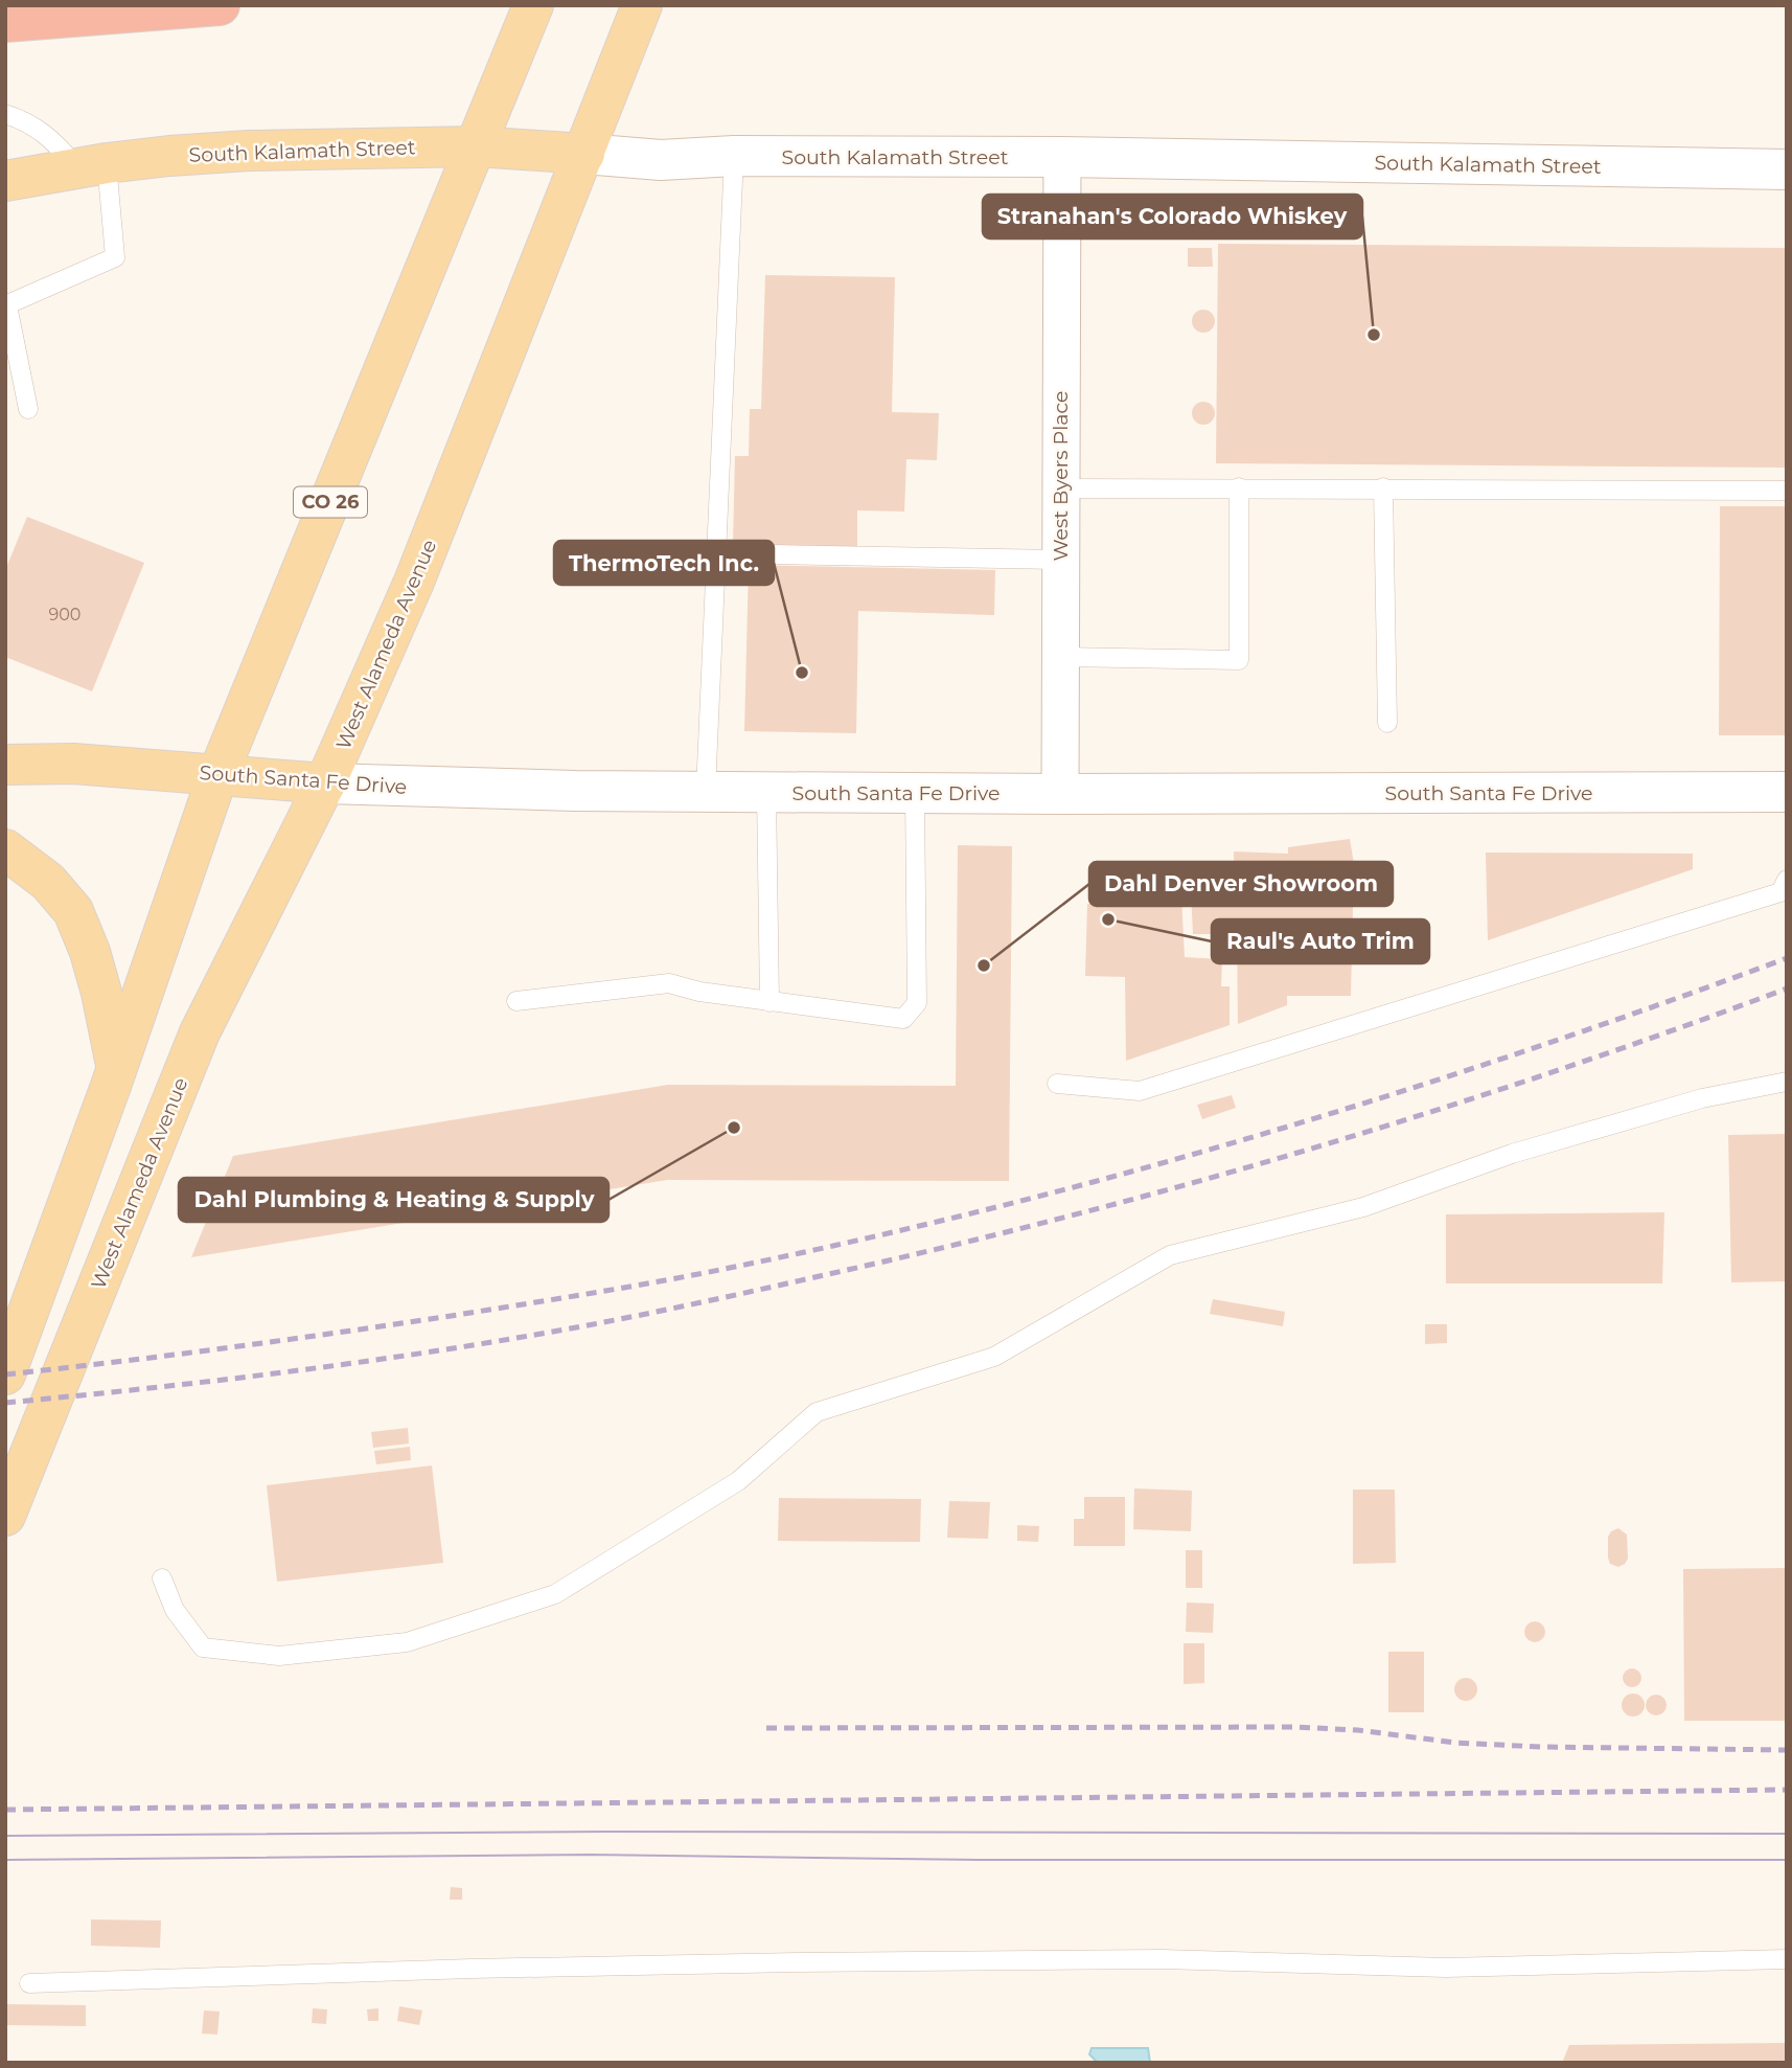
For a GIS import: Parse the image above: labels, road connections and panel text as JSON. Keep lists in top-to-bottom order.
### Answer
{
  "streets": {
    "main road": [
      "South Kalamath Street",
      "CO 26",
      "West Alameda Avenue",
      "South Santa Fe Drive"
    ],
    "street": ["West Byers Place"]
  },
  "crossings": [
    ["South Kalamath Street", "West Byers Place"],
    ["South Kalamath Street", "CO 26"],
    ["South Kalamath Street", "West Alameda Avenue"],
    ["West Byers Place", "South Santa Fe Drive"],
    ["CO 26", "South Santa Fe Drive"],
    ["West Alameda Avenue", "South Santa Fe Drive"]
  ],
  "places": [
    "Stranahan's Colorado Whiskey",
    "ThermoTech Inc.",
    "Raul's Auto Trim",
    "Dahl Denver Showroom",
    "Dahl Plumbing & Heating & Supply"
  ],
  "house_numbers": ["900"]
}
